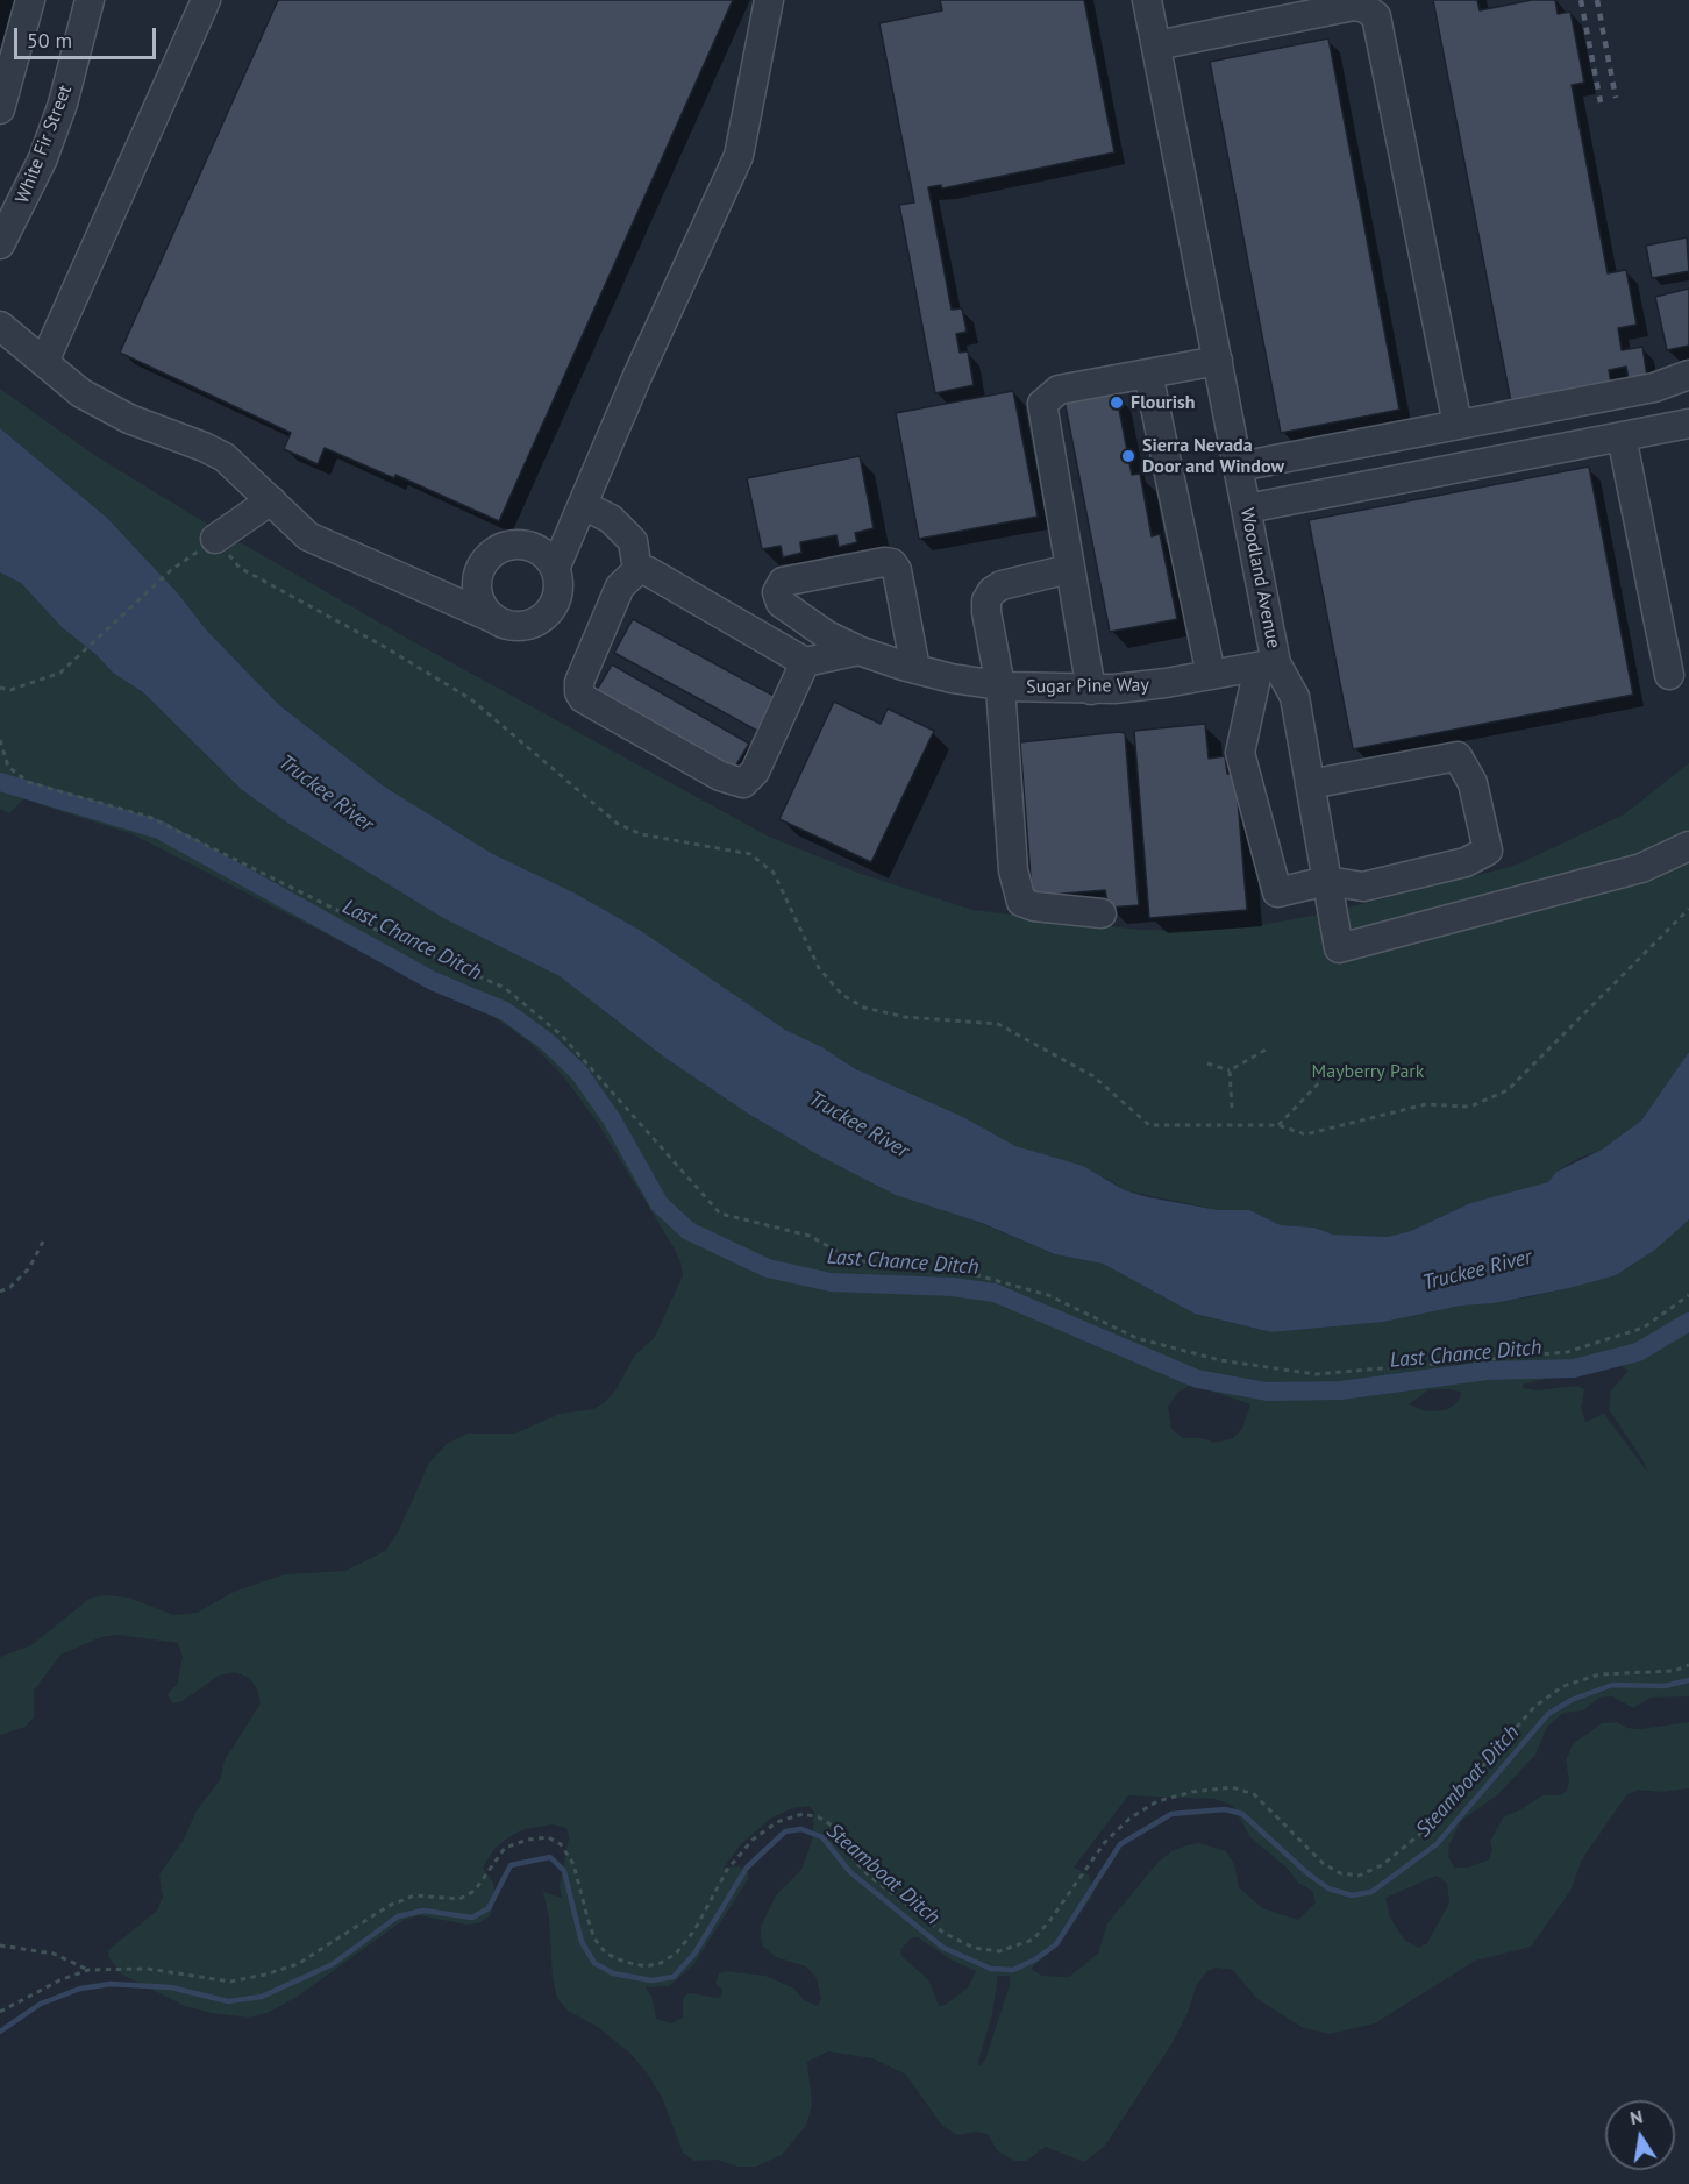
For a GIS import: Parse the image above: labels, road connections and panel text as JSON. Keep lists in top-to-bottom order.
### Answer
{
  "streets": {
    "street": ["White Fir Street", "Woodland Avenue", "Sugar Pine Way"]
  },
  "crossings": [
    ["Woodland Avenue", "Sugar Pine Way"]
  ],
  "water": ["Truckee River", "Last Chance Ditch", "Steamboat Ditch"],
  "parks": ["Mayberry Park"],
  "places": ["Flourish", "Sierra Nevada Door and Window"],
  "scale_bar": "50 m",
  "north": "top"
}
